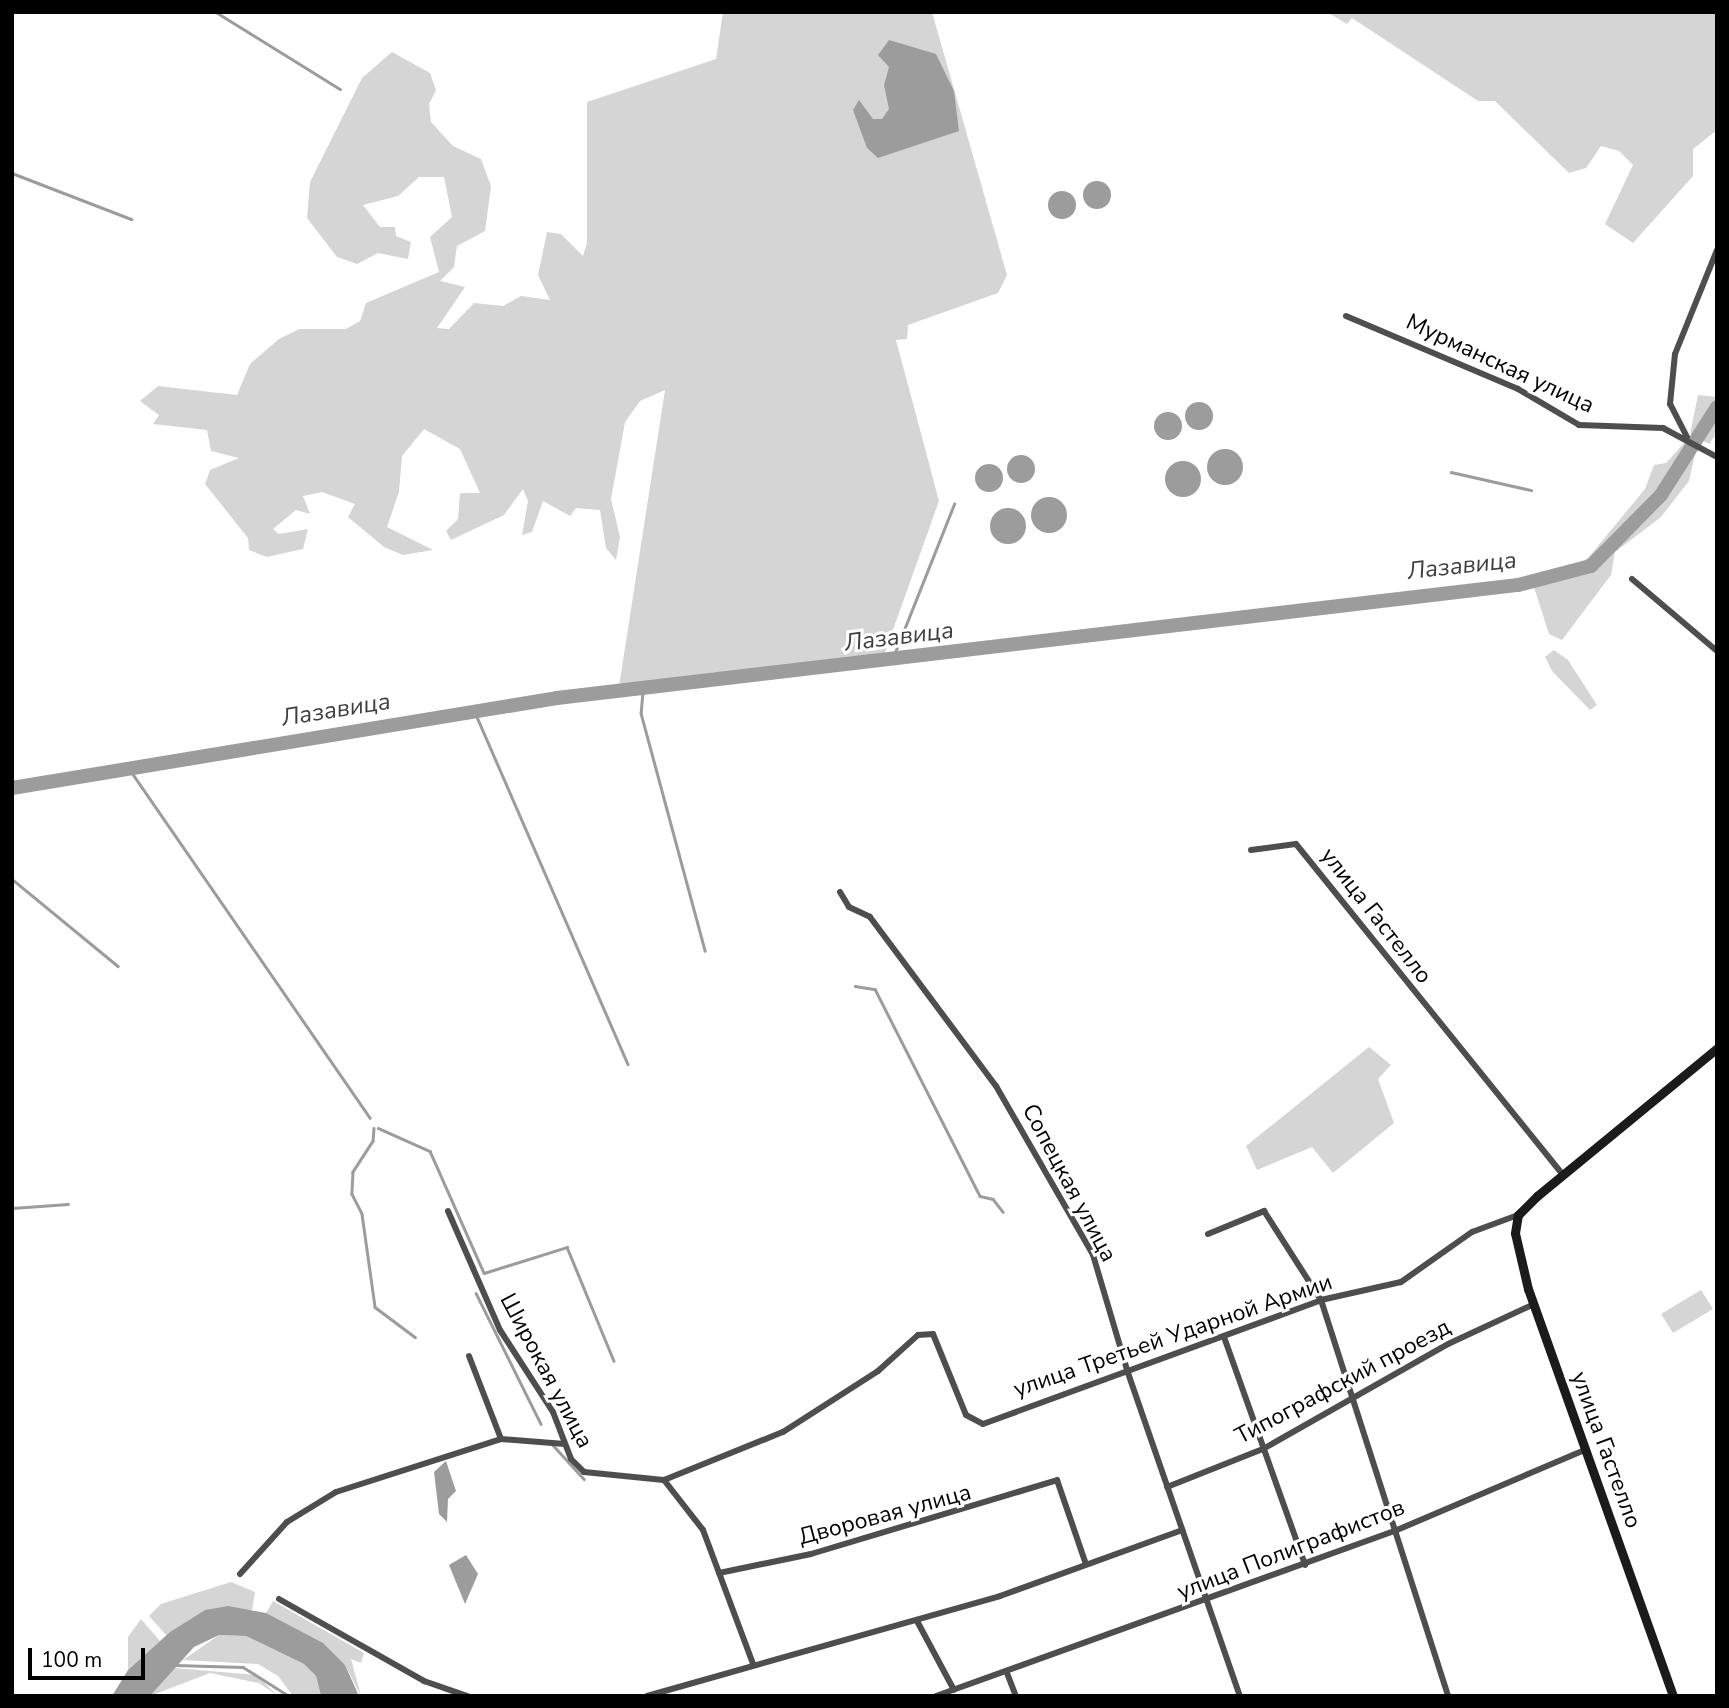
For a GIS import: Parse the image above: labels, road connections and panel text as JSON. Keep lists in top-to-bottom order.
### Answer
{
  "streets": {
    "main road": ["улица Гастелло", "улица Третьей Ударной Армии"],
    "street": [
      "Мурманская улица",
      "Сопецкая улица",
      "Широкая улица",
      "Типографский проезд",
      "Дворовая улица",
      "улица Полиграфистов"
    ]
  },
  "crossings": [
    ["улица Гастелло", "улица Третьей Ударной Армии"],
    ["улица Гастелло", "Типографский проезд"],
    ["улица Гастелло", "улица Полиграфистов"],
    ["Сопецкая улица", "улица Третьей Ударной Армии"],
    ["Сопецкая улица", "Типографский проезд"],
    ["Сопецкая улица", "улица Полиграфистов"],
    ["улица Третьей Ударной Армии", "Широкая улица"]
  ],
  "water": ["Лазавица"],
  "scale_bar": "100 m"
}
